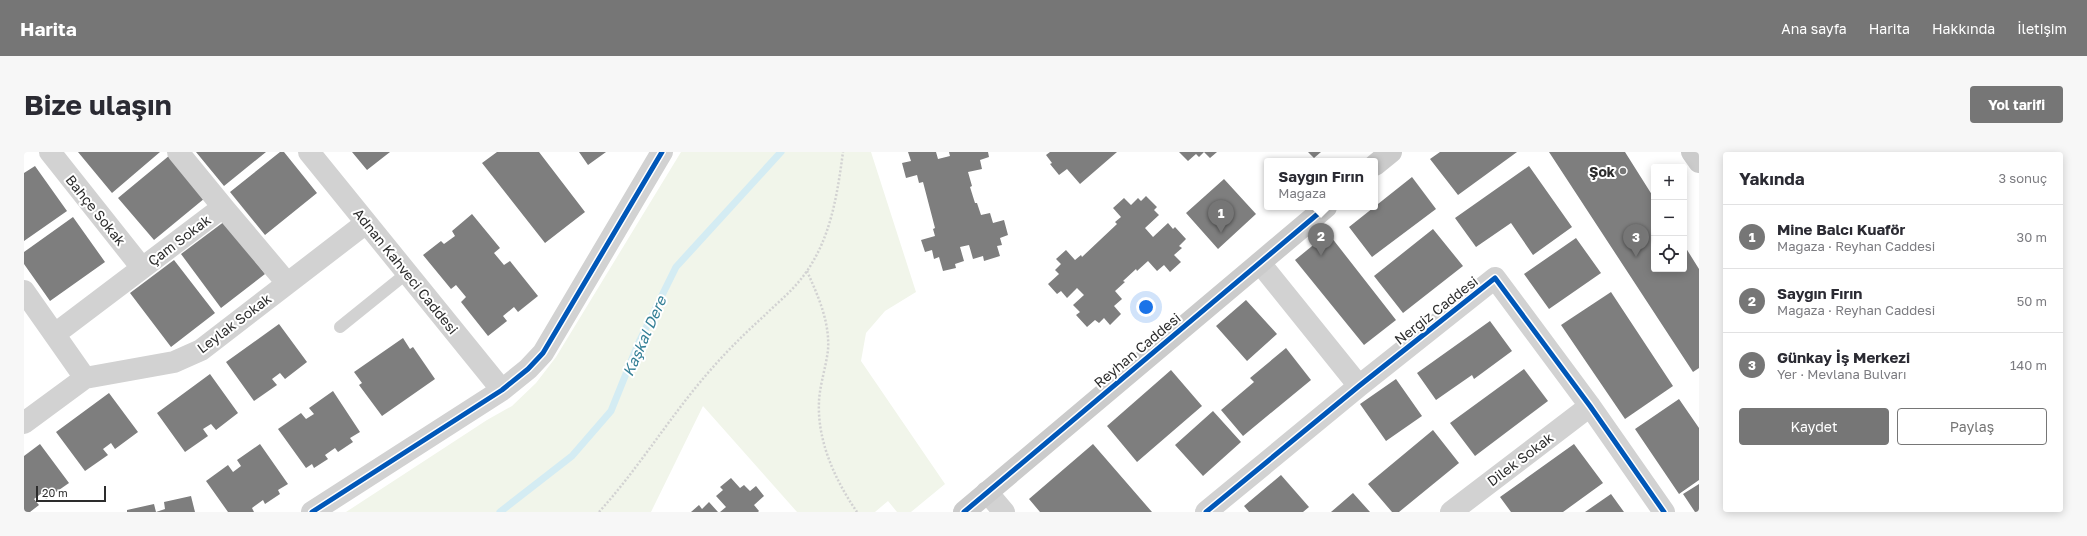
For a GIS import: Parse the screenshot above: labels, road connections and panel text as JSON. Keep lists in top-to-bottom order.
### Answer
{
  "streets": {
    "street": [
      "Bahçe Sokak",
      "Çam Sokak",
      "Adnan Kahveci Caddesi",
      "Nergiz Caddesi",
      "Leylak Sokak",
      "Reyhan Caddesi",
      "Dilek Sokak"
    ]
  },
  "crossings": [
    ["Bahçe Sokak", "Çam Sokak"],
    ["Çam Sokak", "Leylak Sokak"],
    ["Adnan Kahveci Caddesi", "Leylak Sokak"],
    ["Nergiz Caddesi", "Dilek Sokak"]
  ],
  "water": ["Kaşkal Dere"],
  "places": ["Şok"],
  "scale_bar": "20 m",
  "page": {
    "header": "Harita",
    "nav": [
      "Ana sayfa",
      "Harita",
      "Hakkında",
      "İletişim"
    ],
    "buttons": [
      "Yol tarifi",
      ["Kaydet", "Paylaş"]
    ],
    "title": "Bize ulaşın",
    "heading": ["Yakında", "3 sonuç"],
    "popup": ["Saygın Fırın", "Mağaza"],
    "map_buttons": ["+", "−"],
    "pins": ["1", "2", "3"],
    "list": [
      {
        "mark": "1",
        "name": "Mine Balcı Kuaför",
        "note": "Mağaza · Reyhan Caddesi",
        "value": "30 m"
      },
      {
        "mark": "2",
        "name": "Saygın Fırın",
        "note": "Mağaza · Reyhan Caddesi",
        "value": "50 m"
      },
      {
        "mark": "3",
        "name": "Günkay İş Merkezi",
        "note": "Yer · Mevlana Bulvarı",
        "value": "140 m"
      }
    ],
    "scale": "20 m"
  }
}
